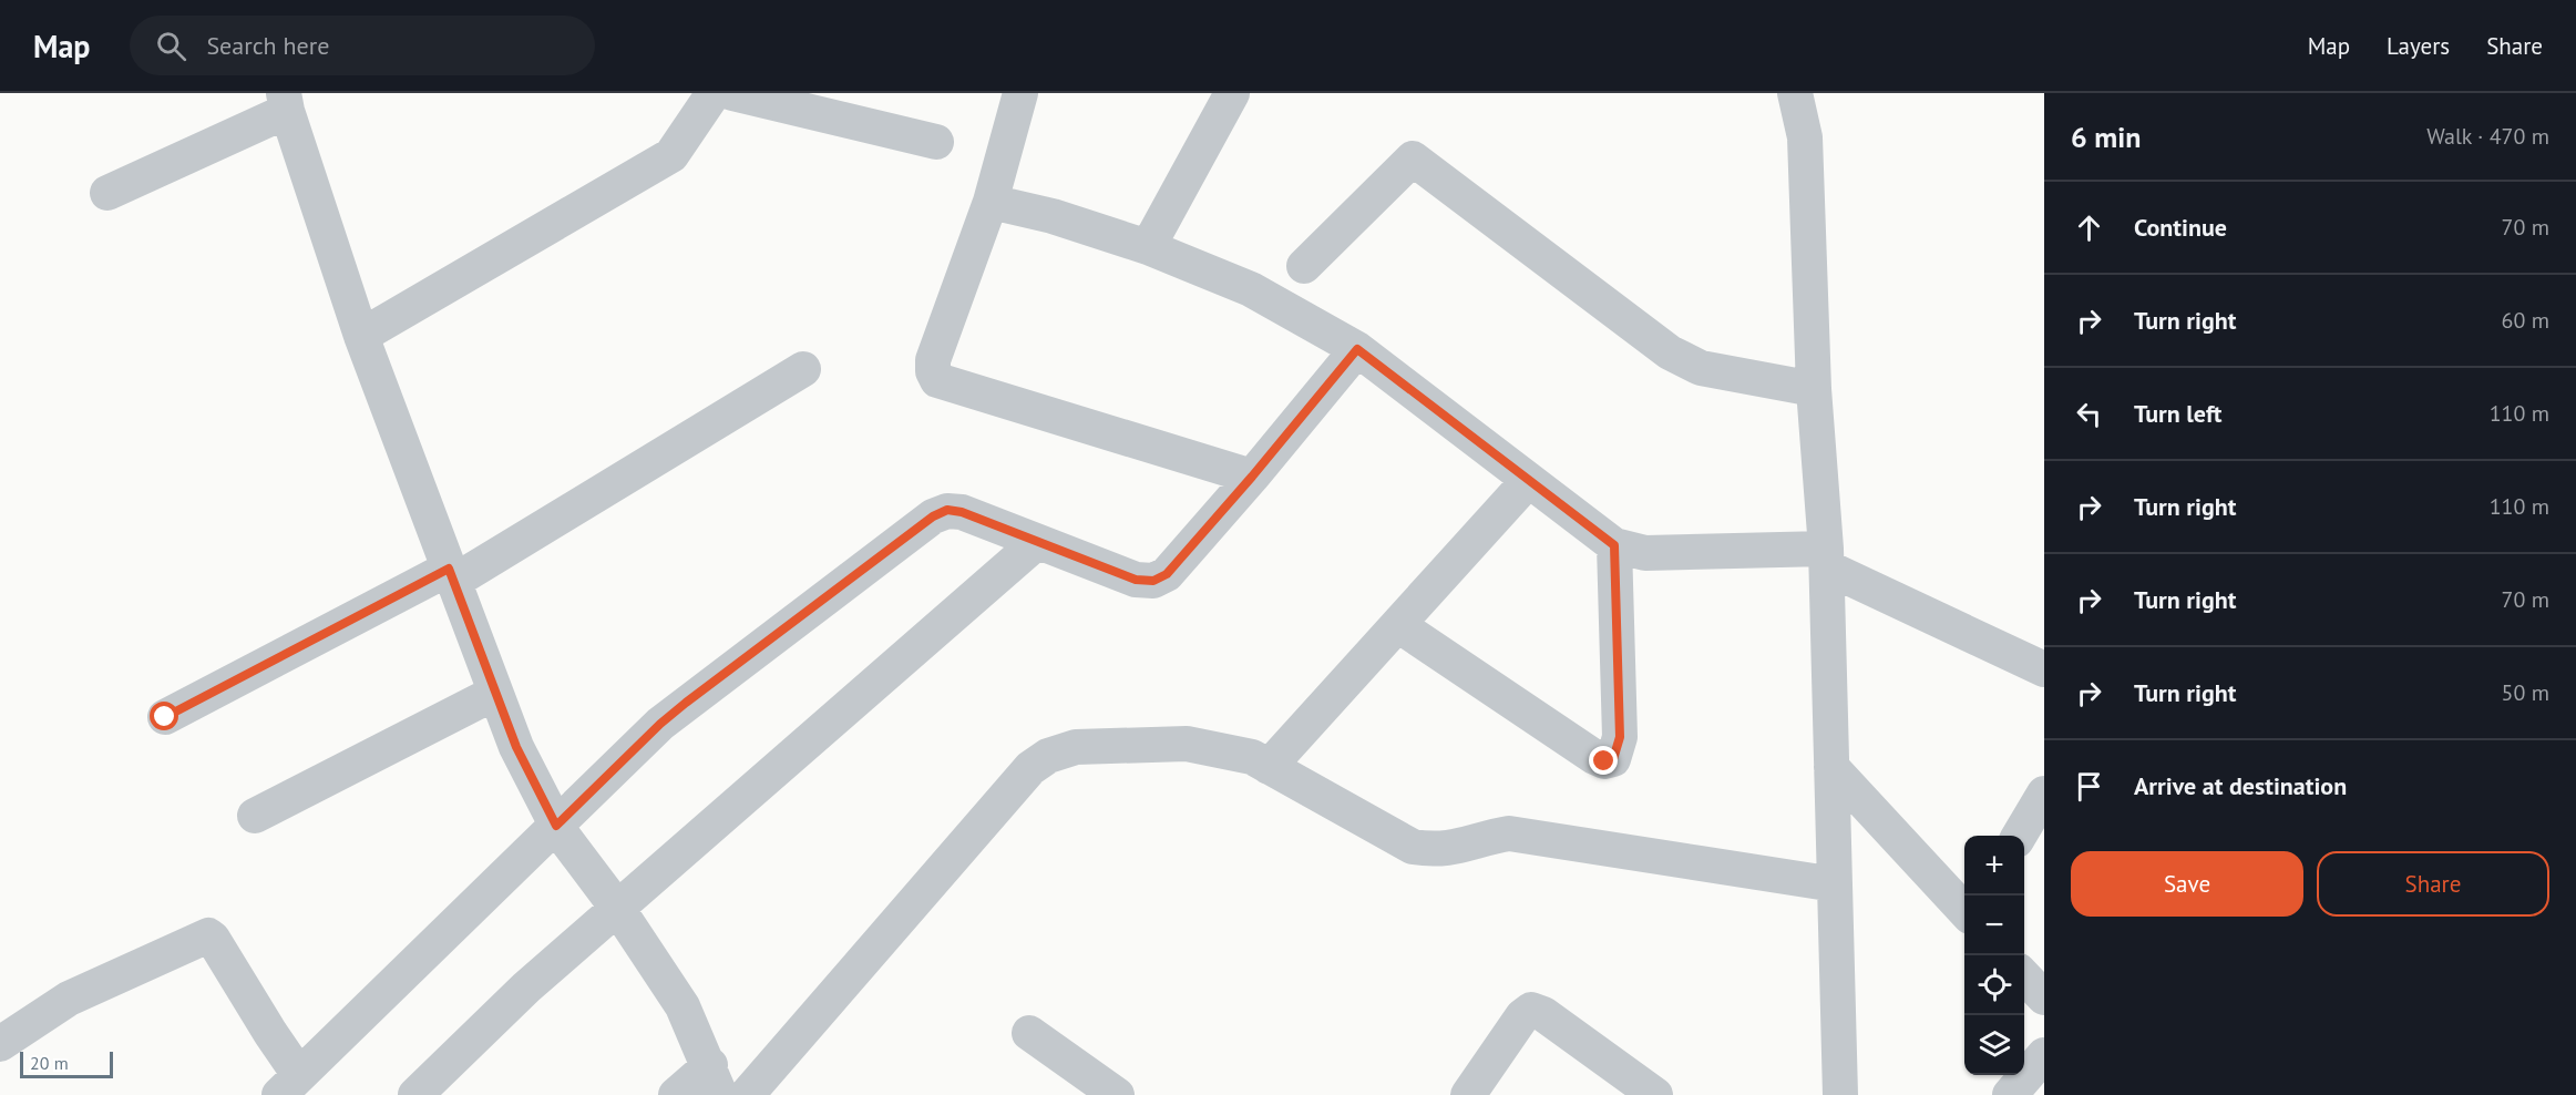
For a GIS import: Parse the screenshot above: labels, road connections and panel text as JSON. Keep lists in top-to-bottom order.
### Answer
{
  "scale_bar": "20 m",
  "page": {
    "header": "Map",
    "search": "Search here",
    "nav": ["Map", "Layers", "Share"],
    "heading": ["6 min", "Walk · 470 m"],
    "list": [
      ["Continue", "70 m"],
      ["Turn right", "60 m"],
      ["Turn left", "110 m"],
      ["Turn right", "110 m"],
      ["Turn right", "70 m"],
      ["Turn right", "50 m"],
      "Arrive at destination"
    ],
    "buttons": ["Save", "Share"],
    "map_buttons": ["+", "−"],
    "scale": "20 m"
  }
}
